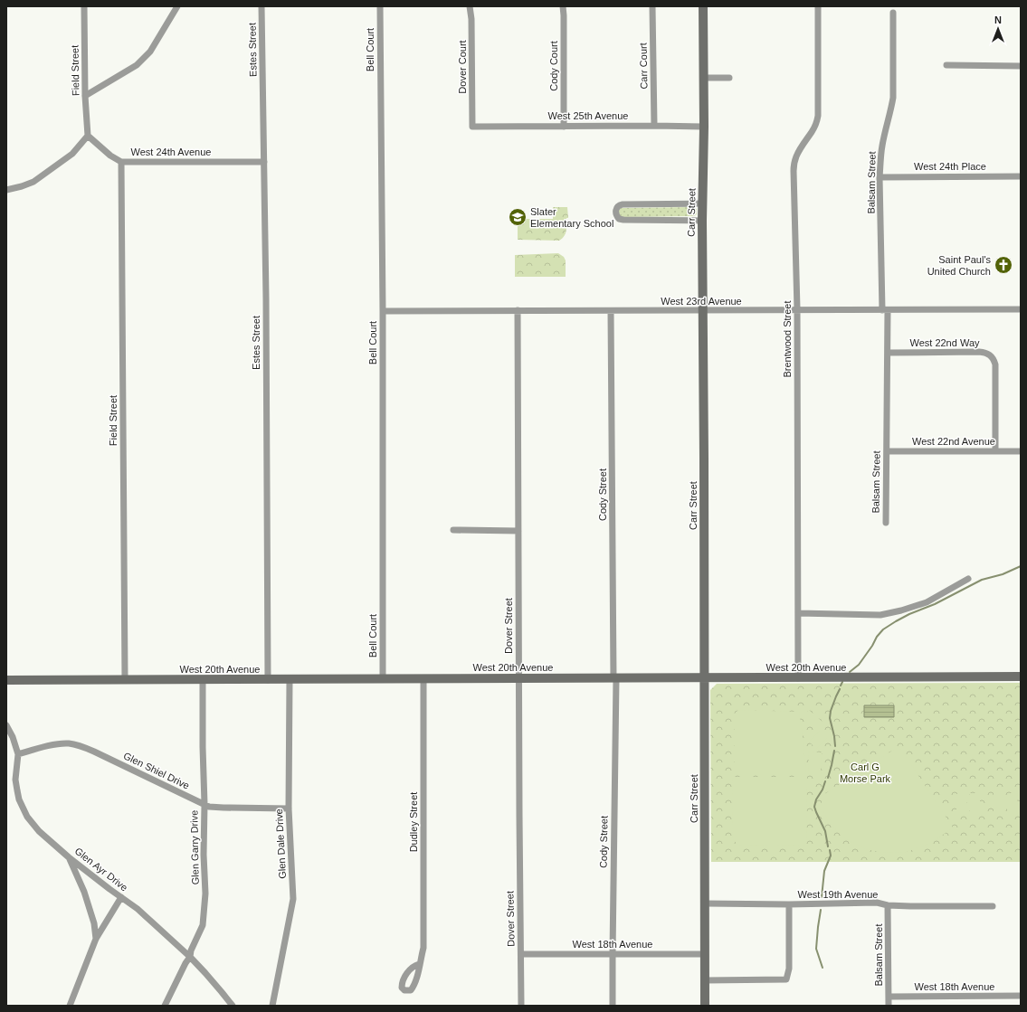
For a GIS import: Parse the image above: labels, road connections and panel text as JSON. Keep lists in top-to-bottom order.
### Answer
{
  "streets": {
    "street": [
      "Estes Street",
      "Bell Court",
      "Cody Court",
      "Carr Court",
      "Dover Court",
      "Field Street",
      "West 25th Avenue",
      "West 24th Avenue",
      "West 24th Place",
      "Balsam Street",
      "Carr Street",
      "West 23rd Avenue",
      "Brentwood Street",
      "West 22nd Way",
      "West 22nd Avenue",
      "Cody Street",
      "Dover Street",
      "West 20th Avenue",
      "Glen Shiel Drive",
      "Dudley Street",
      "Glen Dale Drive",
      "Glen Garry Drive",
      "Glen Ayr Drive",
      "West 19th Avenue",
      "West 18th Avenue"
    ]
  },
  "crossings": [
    ["Estes Street", "West 24th Avenue"],
    ["Estes Street", "West 20th Avenue"],
    ["Bell Court", "West 23rd Avenue"],
    ["Bell Court", "West 20th Avenue"],
    ["Cody Court", "West 25th Avenue"],
    ["Carr Court", "West 25th Avenue"],
    ["Dover Court", "West 25th Avenue"],
    ["Field Street", "West 24th Avenue"],
    ["Field Street", "West 20th Avenue"],
    ["West 25th Avenue", "Carr Street"],
    ["West 24th Place", "Balsam Street"],
    ["Balsam Street", "West 23rd Avenue"],
    ["Balsam Street", "West 22nd Way"],
    ["Balsam Street", "West 22nd Avenue"],
    ["Balsam Street", "West 19th Avenue"],
    ["Balsam Street", "West 18th Avenue"],
    ["Carr Street", "West 23rd Avenue"],
    ["Carr Street", "West 20th Avenue"],
    ["Carr Street", "West 19th Avenue"],
    ["Carr Street", "West 18th Avenue"],
    ["West 23rd Avenue", "Brentwood Street"],
    ["West 23rd Avenue", "Cody Street"],
    ["West 23rd Avenue", "Dover Street"],
    ["Brentwood Street", "West 20th Avenue"],
    ["West 22nd Way", "West 22nd Avenue"],
    ["Cody Street", "West 20th Avenue"],
    ["Cody Street", "West 18th Avenue"],
    ["Dover Street", "West 20th Avenue"],
    ["Dover Street", "West 18th Avenue"],
    ["West 20th Avenue", "Dudley Street"],
    ["West 20th Avenue", "Glen Dale Drive"],
    ["West 20th Avenue", "Glen Garry Drive"],
    ["Glen Shiel Drive", "Glen Dale Drive"],
    ["Glen Shiel Drive", "Glen Garry Drive"],
    ["Glen Shiel Drive", "Glen Ayr Drive"],
    ["Glen Garry Drive", "Glen Ayr Drive"]
  ],
  "parks": ["Carl G Morse Park"],
  "places": {
    "school or university": ["Slater Elementary School"],
    "church": ["Saint Paul's United Church"]
  },
  "north": "top"
}
